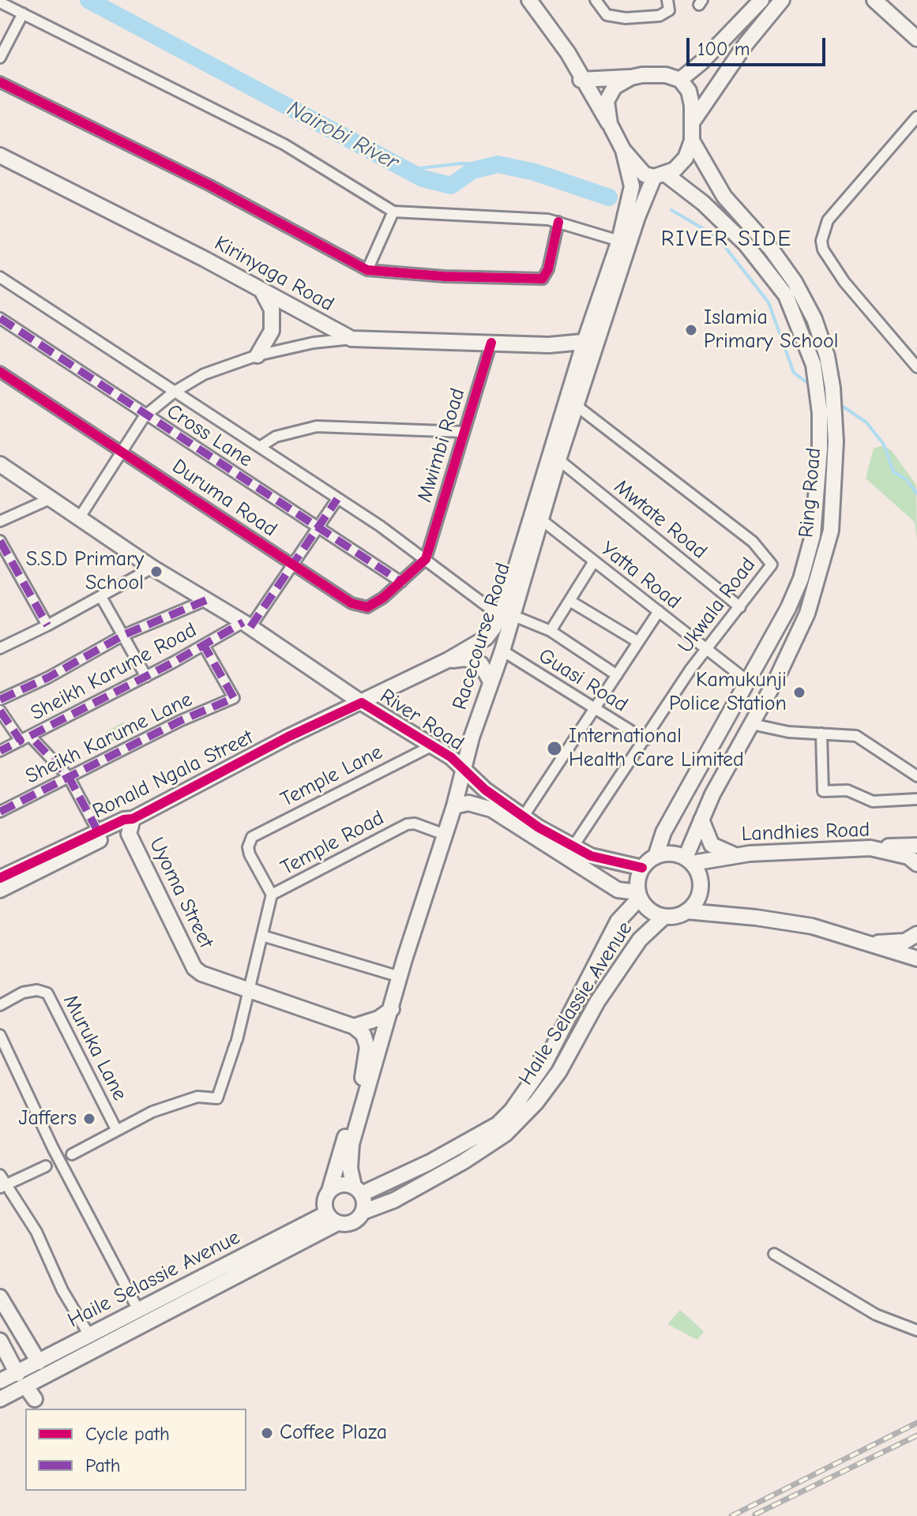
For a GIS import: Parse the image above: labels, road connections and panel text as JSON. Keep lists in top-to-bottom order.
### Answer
{
  "streets": {
    "main road": [
      "Kirinyaga Road",
      "Ring Road",
      "Racecourse Road",
      "River Road",
      "Ronald Ngala Street",
      "Landhies Road",
      "Uyoma Street",
      "Haile Selassie Avenue"
    ],
    "street": [
      "Cross Lane",
      "Mwimbi Road",
      "Duruma Road",
      "Mwtate Road",
      "Yatta Road",
      "Ukwala Road",
      "Sheikh Karume Road",
      "Guasi Road",
      "Sheikh Karume Lane",
      "Temple Lane",
      "Temple Road",
      "Muruka Lane"
    ]
  },
  "crossings": [
    ["Kirinyaga Road", "Mwimbi Road"],
    ["Kirinyaga Road", "Racecourse Road"],
    ["Cross Lane", "Duruma Road"],
    ["Cross Lane", "Sheikh Karume Road"],
    ["Mwimbi Road", "Duruma Road"],
    ["Ring Road", "Yatta Road"],
    ["Ring Road", "Racecourse Road"],
    ["Ring Road", "River Road"],
    ["Ring Road", "Landhies Road"],
    ["Ring Road", "Haile Selassie Avenue"],
    ["Duruma Road", "Sheikh Karume Road"],
    ["Mwtate Road", "Ukwala Road"],
    ["Mwtate Road", "Racecourse Road"],
    ["Yatta Road", "Ukwala Road"],
    ["Yatta Road", "Racecourse Road"],
    ["Ukwala Road", "Racecourse Road"],
    ["Ukwala Road", "Guasi Road"],
    ["Ukwala Road", "River Road"],
    ["Racecourse Road", "Guasi Road"],
    ["Racecourse Road", "River Road"],
    ["Racecourse Road", "Ronald Ngala Street"],
    ["Racecourse Road", "Temple Road"],
    ["Racecourse Road", "Haile Selassie Avenue"],
    ["Sheikh Karume Road", "River Road"],
    ["Sheikh Karume Road", "Sheikh Karume Lane"],
    ["River Road", "Ronald Ngala Street"],
    ["River Road", "Temple Lane"],
    ["River Road", "Landhies Road"],
    ["River Road", "Haile Selassie Avenue"],
    ["Ronald Ngala Street", "Uyoma Street"],
    ["Temple Lane", "Temple Road"],
    ["Landhies Road", "Haile Selassie Avenue"],
    ["Temple Road", "Uyoma Street"],
    ["Temple Road", "Muruka Lane"]
  ],
  "districts": ["RIVER SIDE"],
  "water": ["Nairobi River"],
  "places": [
    "Islamia Primary School",
    "S.S.D Primary School",
    "Kamukunji Police Station",
    "International Health Care Limited",
    "Jaffers",
    "Coffee Plaza"
  ],
  "legend": ["Cycle path", "Path"],
  "scale_bar": "100 m"
}
